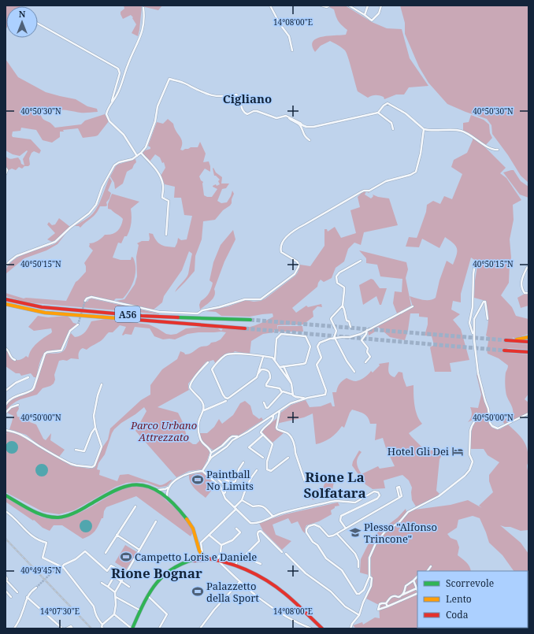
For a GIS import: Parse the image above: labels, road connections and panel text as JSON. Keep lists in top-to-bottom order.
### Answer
{
  "streets": {
    "main road": ["A56"]
  },
  "districts": ["Cigliano", "Rione La Solfatara", "Rione Bognar"],
  "parks": ["Parco Urbano Attrezzato"],
  "places": {
    "hotel": ["Hotel Gli Dei"],
    "sports": ["Paintball No Limits", "Campetto Loris e Daniele", "Palazzetto della Sport"],
    "school or university": ["Plesso \"Alfonso Trincone\""]
  },
  "legend": ["Scorrevole", "Lento", "Coda"],
  "north": "top",
  "coordinates": [
    "14°08'00\"E",
    "40°50'30\"N",
    "40°50'15\"N",
    "40°50'00\"N",
    "40°49'45\"N",
    "14°07'30\"E"
  ]
}
